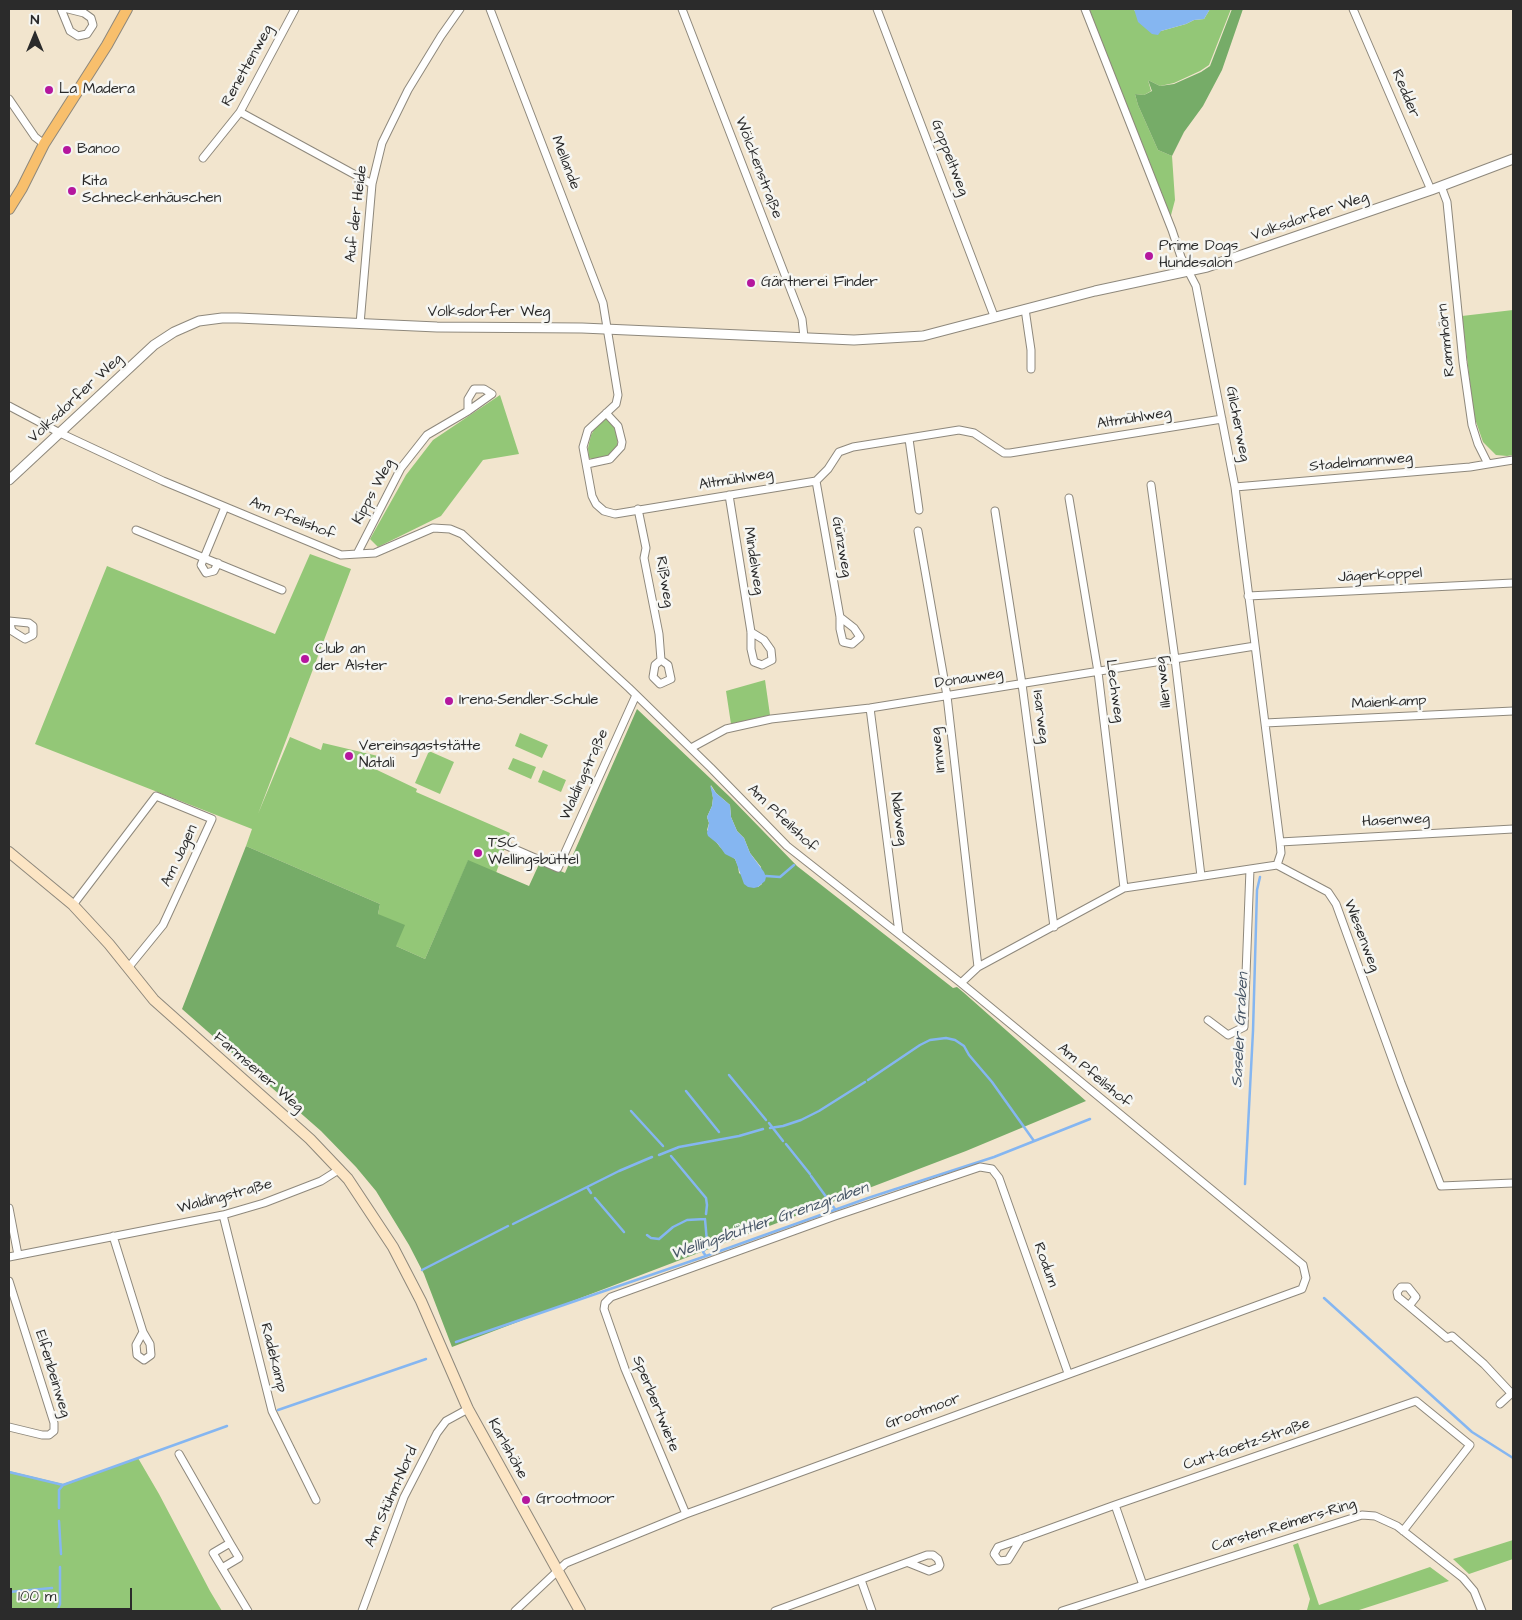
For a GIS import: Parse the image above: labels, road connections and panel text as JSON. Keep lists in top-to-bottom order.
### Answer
{
  "streets": {
    "main road": ["Farmsener Weg", "Karlshöhe"],
    "street": [
      "Renettenweg",
      "Redder",
      "Goppeltweg",
      "Mellande",
      "Wölckenstraße",
      "Auf der Heide",
      "Volksdorfer Weg",
      "Rammhörn",
      "Altmühlweg",
      "Gilcherweg",
      "Stadelmannweg",
      "Kipps Weg",
      "Am Pfeilshof",
      "Günzweg",
      "Mindelweg",
      "Jägerkoppel",
      "Rißweg",
      "Donauweg",
      "Illerweg",
      "Lechweg",
      "Maienkamp",
      "Isarweg",
      "Innweg",
      "Waldingstraße",
      "Nabweg",
      "Hasenweg",
      "Am Jagen",
      "Wiesenweg",
      "Rodum",
      "Radekamp",
      "Elfenbeinweg",
      "Sperbertwiete",
      "Grootmoor",
      "Curt-Goetz-Straße",
      "Am Stühm-Nord",
      "Carsten-Reimers-Ring"
    ]
  },
  "crossings": [
    ["Redder", "Volksdorfer Weg"],
    ["Goppeltweg", "Volksdorfer Weg"],
    ["Mellande", "Volksdorfer Weg"],
    ["Mellande", "Altmühlweg"],
    ["Wölckenstraße", "Volksdorfer Weg"],
    ["Auf der Heide", "Volksdorfer Weg"],
    ["Volksdorfer Weg", "Rammhörn"],
    ["Volksdorfer Weg", "Altmühlweg"],
    ["Volksdorfer Weg", "Gilcherweg"],
    ["Volksdorfer Weg", "Am Pfeilshof"],
    ["Rammhörn", "Stadelmannweg"],
    ["Altmühlweg", "Gilcherweg"],
    ["Altmühlweg", "Günzweg"],
    ["Altmühlweg", "Mindelweg"],
    ["Altmühlweg", "Rißweg"],
    ["Gilcherweg", "Stadelmannweg"],
    ["Gilcherweg", "Jägerkoppel"],
    ["Gilcherweg", "Donauweg"],
    ["Gilcherweg", "Maienkamp"],
    ["Gilcherweg", "Hasenweg"],
    ["Gilcherweg", "Wiesenweg"],
    ["Kipps Weg", "Am Pfeilshof"],
    ["Am Pfeilshof", "Donauweg"],
    ["Am Pfeilshof", "Waldingstraße"],
    ["Am Pfeilshof", "Nabweg"],
    ["Am Pfeilshof", "Grootmoor"],
    ["Donauweg", "Illerweg"],
    ["Donauweg", "Lechweg"],
    ["Donauweg", "Isarweg"],
    ["Donauweg", "Innweg"],
    ["Donauweg", "Nabweg"],
    ["Waldingstraße", "Farmsener Weg"],
    ["Waldingstraße", "Radekamp"],
    ["Am Jagen", "Farmsener Weg"],
    ["Farmsener Weg", "Karlshöhe"],
    ["Rodum", "Sperbertwiete"],
    ["Rodum", "Grootmoor"],
    ["Sperbertwiete", "Grootmoor"],
    ["Grootmoor", "Karlshöhe"],
    ["Curt-Goetz-Straße", "Carsten-Reimers-Ring"],
    ["Karlshöhe", "Am Stühm-Nord"]
  ],
  "water": ["Saseler Graben", "Wellingsbüttler Grenzgraben"],
  "places": [
    "La Madera",
    "Banoo",
    "Kita Schneckenhäuschen",
    "Prime Dogs Hundesalon",
    "Gärtnerei Finder",
    "Club an der Alster",
    "Irena-Sendler-Schule",
    "Vereinsgaststätte Natali",
    "TSC Wellingsbüttel",
    "Grootmoor"
  ],
  "scale_bar": "100 m",
  "north": "top"
}
